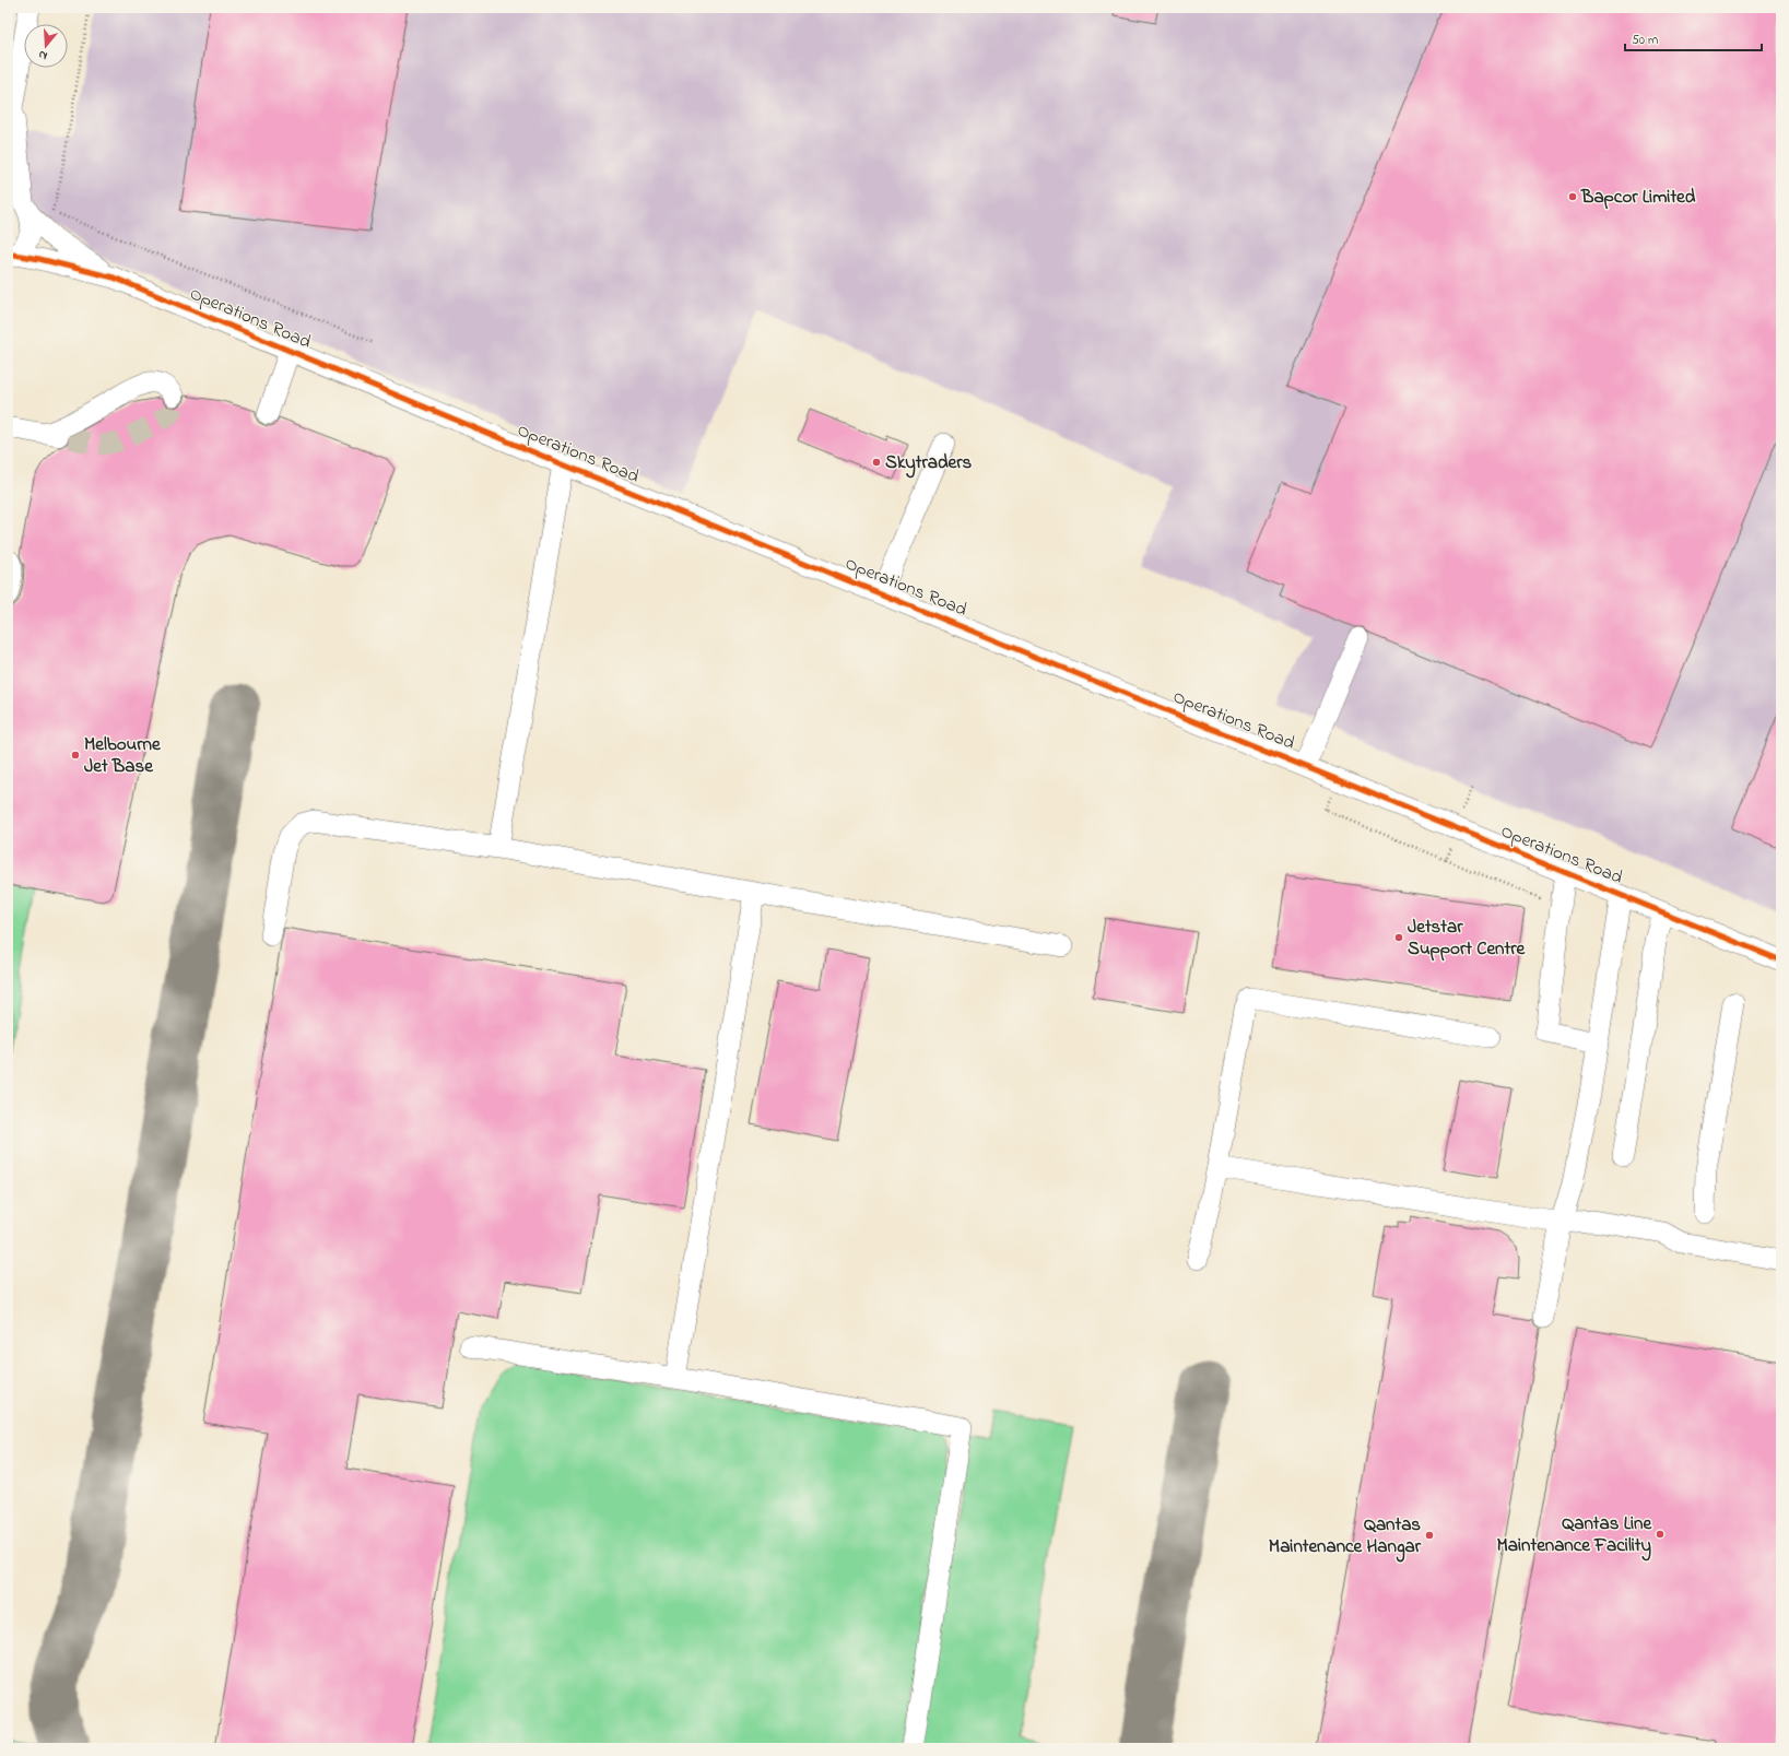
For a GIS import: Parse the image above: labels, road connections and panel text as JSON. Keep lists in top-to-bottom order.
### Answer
{
  "streets": {
    "street": ["Operations Road"]
  },
  "places": [
    "Bapcor Limited",
    "Skytraders",
    "Melbourne Jet Base",
    "Jetstar Support Centre",
    "Qantas Line Maintenance Facility",
    "Qantas Maintenance Hangar"
  ],
  "scale_bar": "50 m",
  "north": "bottom"
}
